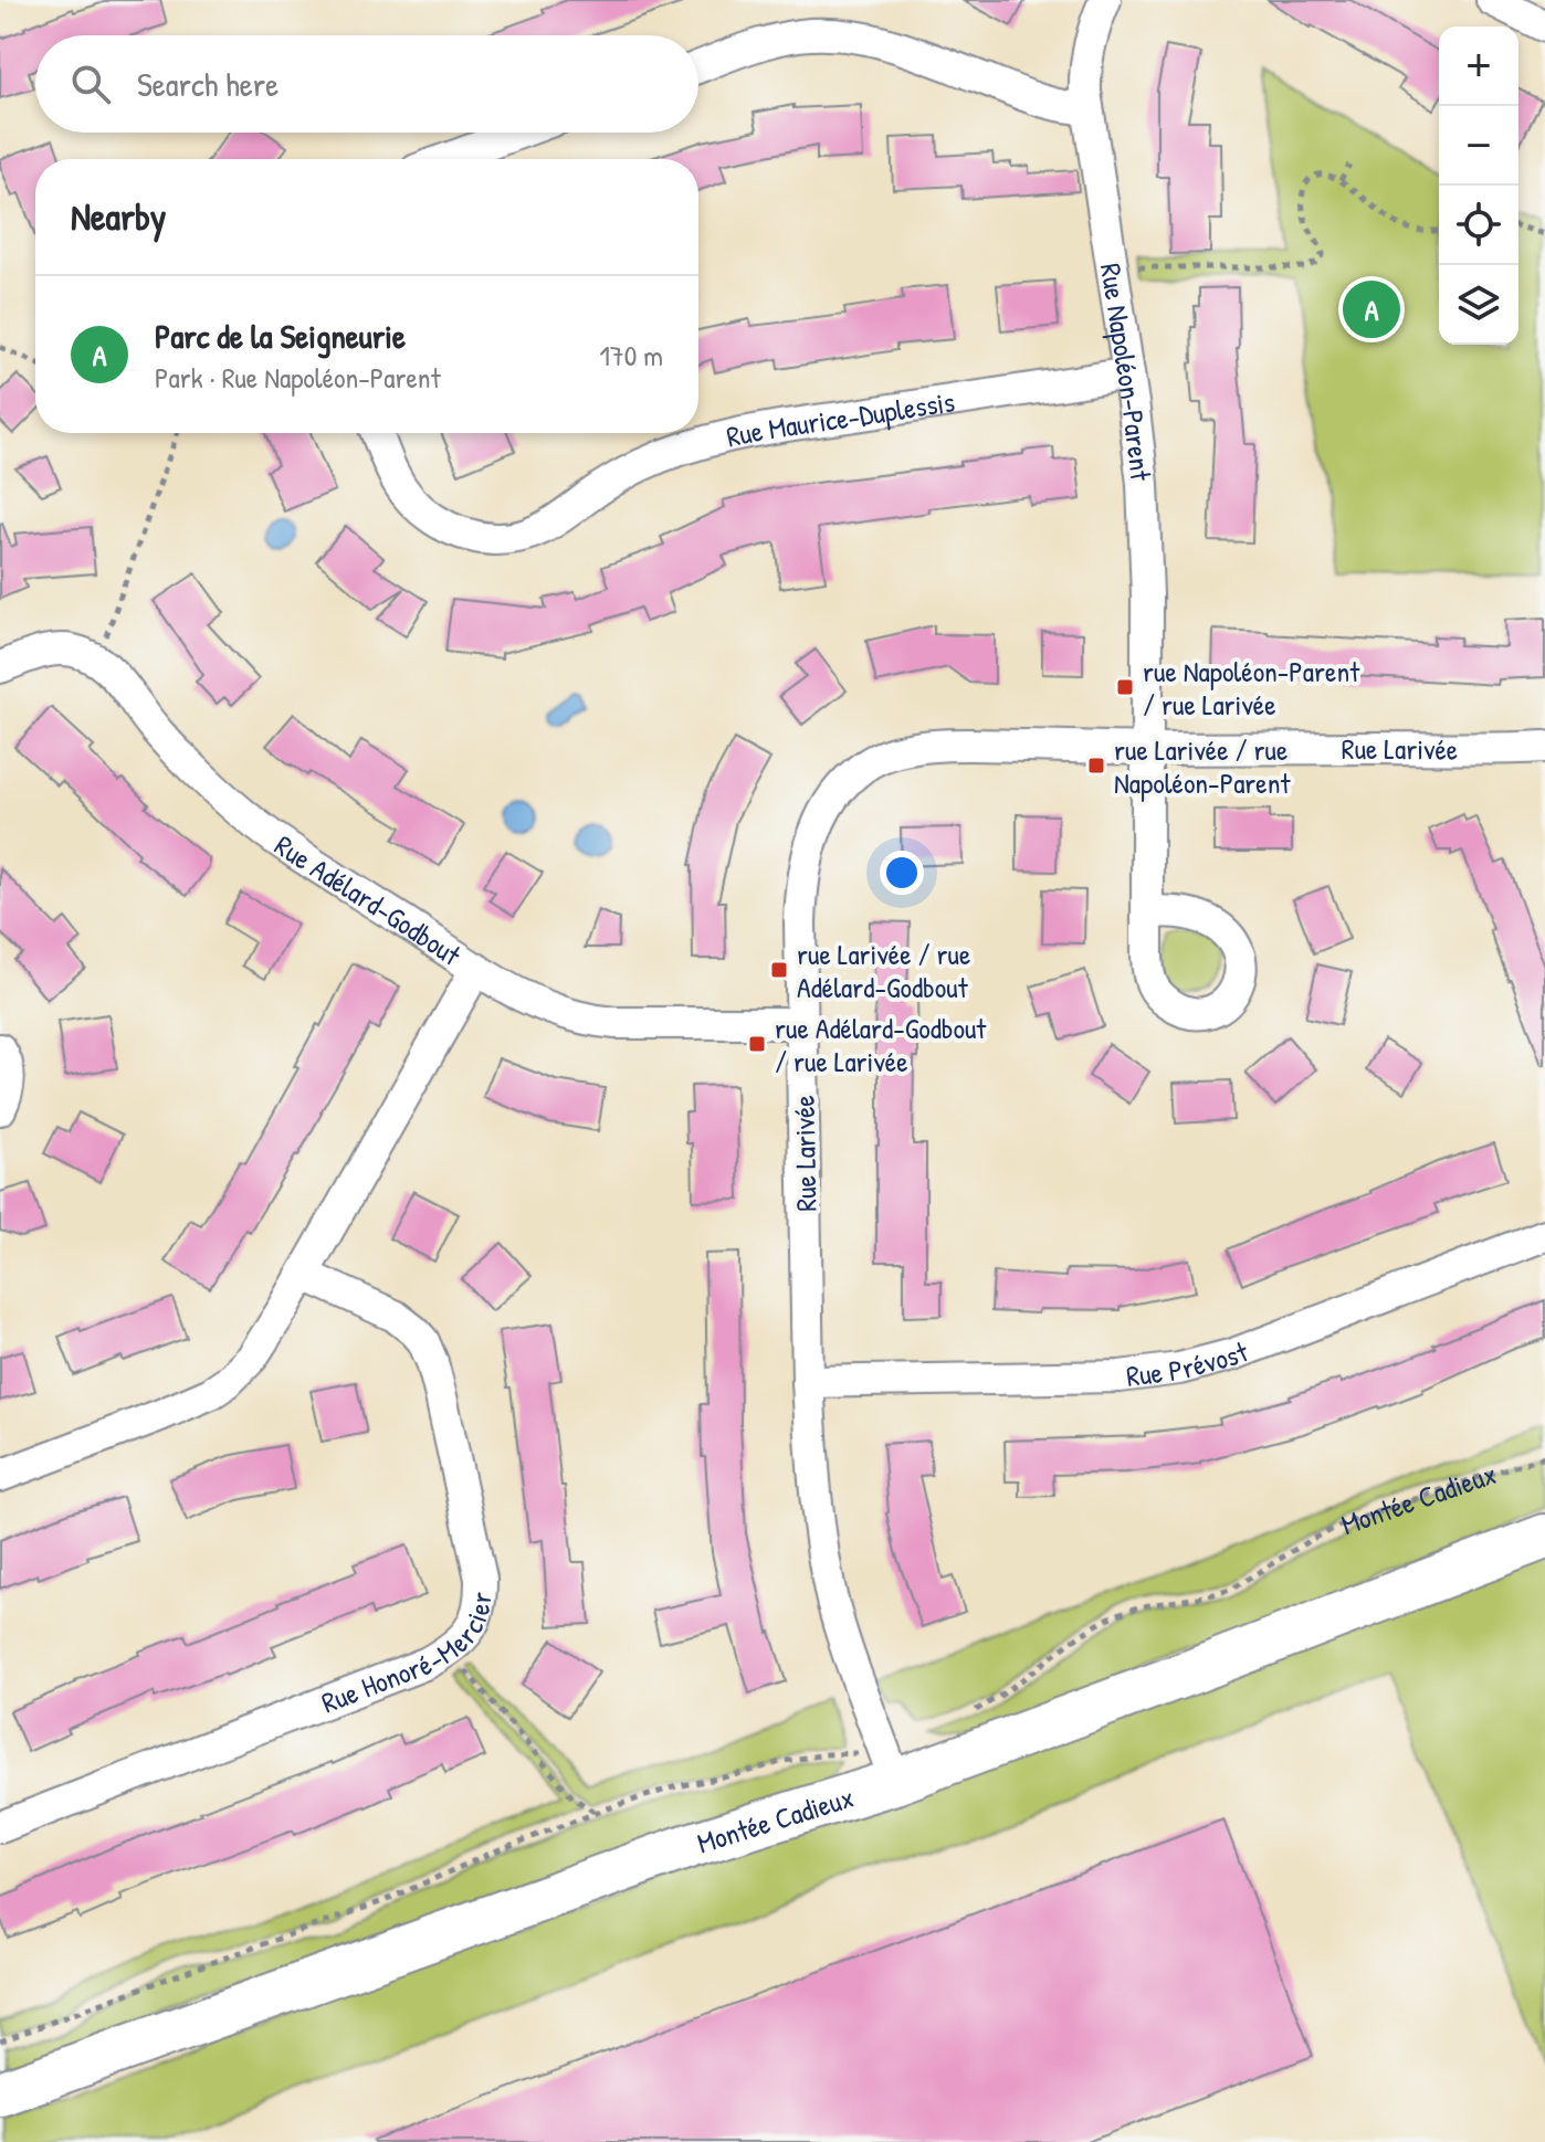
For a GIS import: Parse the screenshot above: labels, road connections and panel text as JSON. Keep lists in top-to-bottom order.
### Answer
{
  "streets": {
    "street": [
      "Rue Napoléon-Parent",
      "Rue Maurice-Duplessis",
      "Rue Larivée",
      "Rue Adélard-Godbout",
      "Rue Prévost",
      "Montée Cadieux",
      "Rue Honoré-Mercier"
    ]
  },
  "crossings": [
    ["Rue Napoléon-Parent", "Rue Maurice-Duplessis"],
    ["Rue Napoléon-Parent", "Rue Larivée"],
    ["Rue Larivée", "Rue Adélard-Godbout"],
    ["Rue Larivée", "Rue Prévost"],
    ["Rue Larivée", "Montée Cadieux"]
  ],
  "places": {
    "transit": [
      "rue Napoléon-Parent / rue Larivée",
      "rue Larivée / rue Napoléon-Parent",
      "rue Larivée / rue Adélard-Godbout",
      "rue Adélard-Godbout / rue Larivée"
    ]
  },
  "page": {
    "map_buttons": ["+", "−"],
    "search": "Search here",
    "heading": "Nearby",
    "list": [
      {
        "mark": "A",
        "name": "Parc de la Seigneurie",
        "note": "Park · Rue Napoléon-Parent",
        "value": "170 m"
      }
    ],
    "pins": "A"
  }
}
